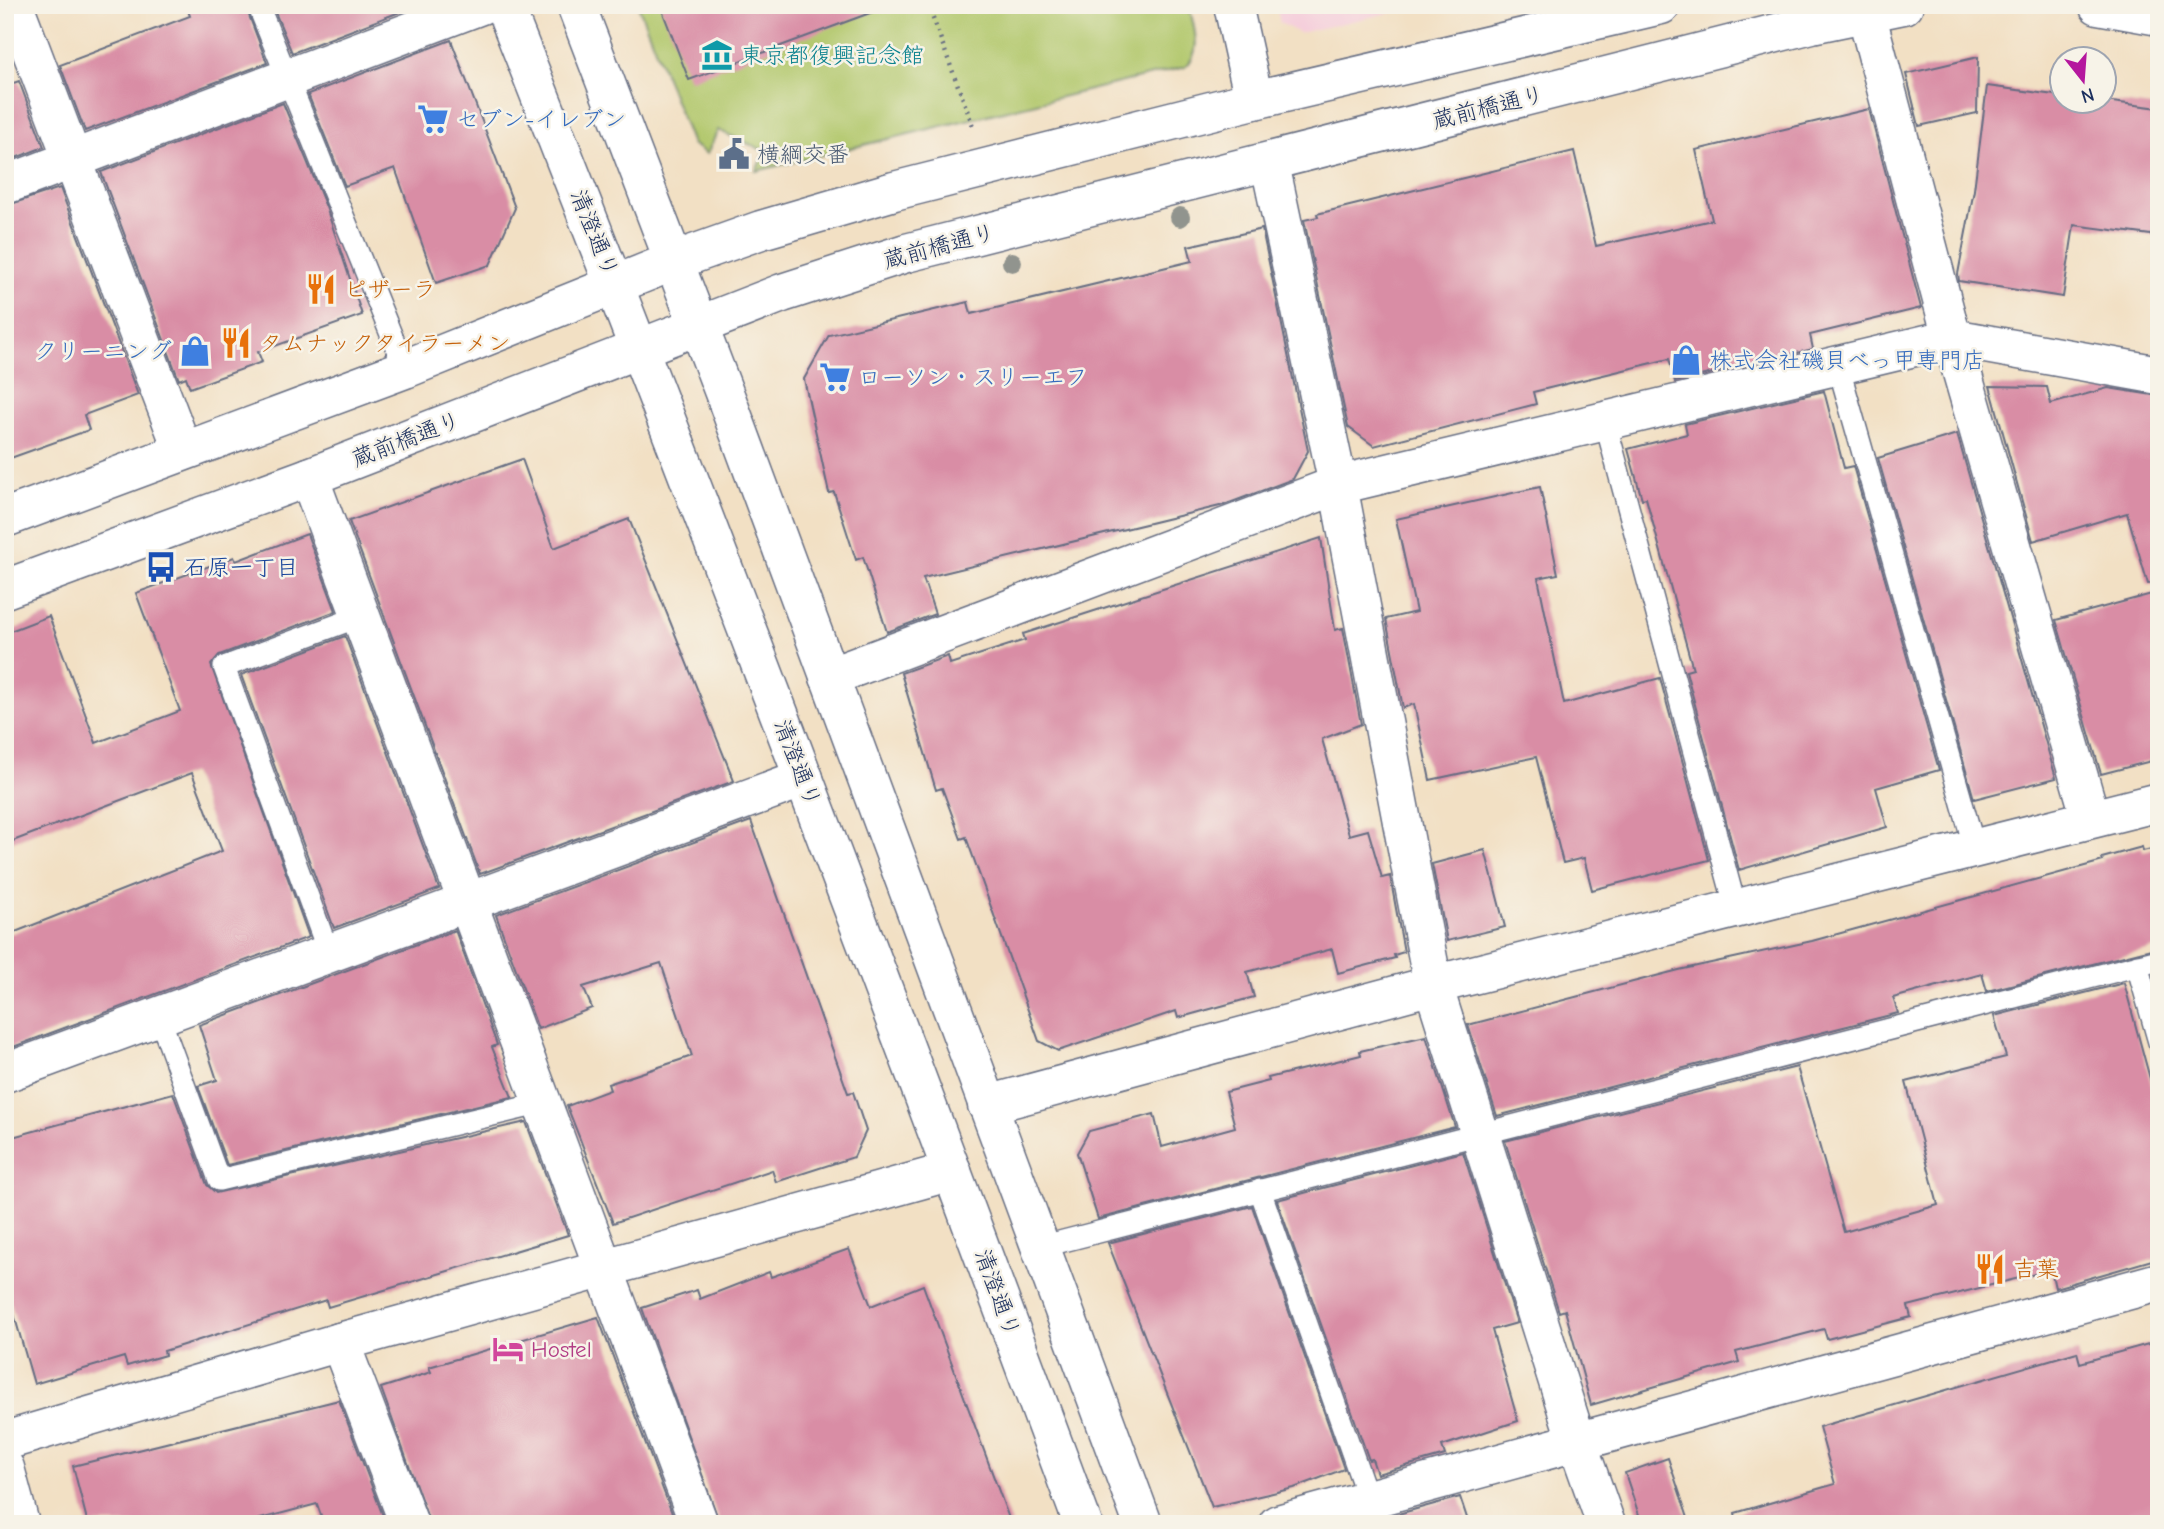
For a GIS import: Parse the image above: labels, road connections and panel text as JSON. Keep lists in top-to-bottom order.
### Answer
{
  "streets": {
    "street": ["蔵前橋通り", "清澄通り"]
  },
  "crossings": [
    ["蔵前橋通り", "清澄通り"]
  ],
  "places": {
    "museum": ["東京都復興記念館"],
    "supermarket": ["セブン-イレブン", "ローソン・スリーエフ"],
    "public building": ["横綱交番"],
    "restaurant": ["ピザーラ", "タムナックタイラーメン", "吉葉"],
    "shop": ["クリーニング", "株式会社磯貝べっ甲専門店"],
    "bus stop": ["石原一丁目"],
    "hotel": ["Hostel"]
  },
  "north": "bottom"
}
